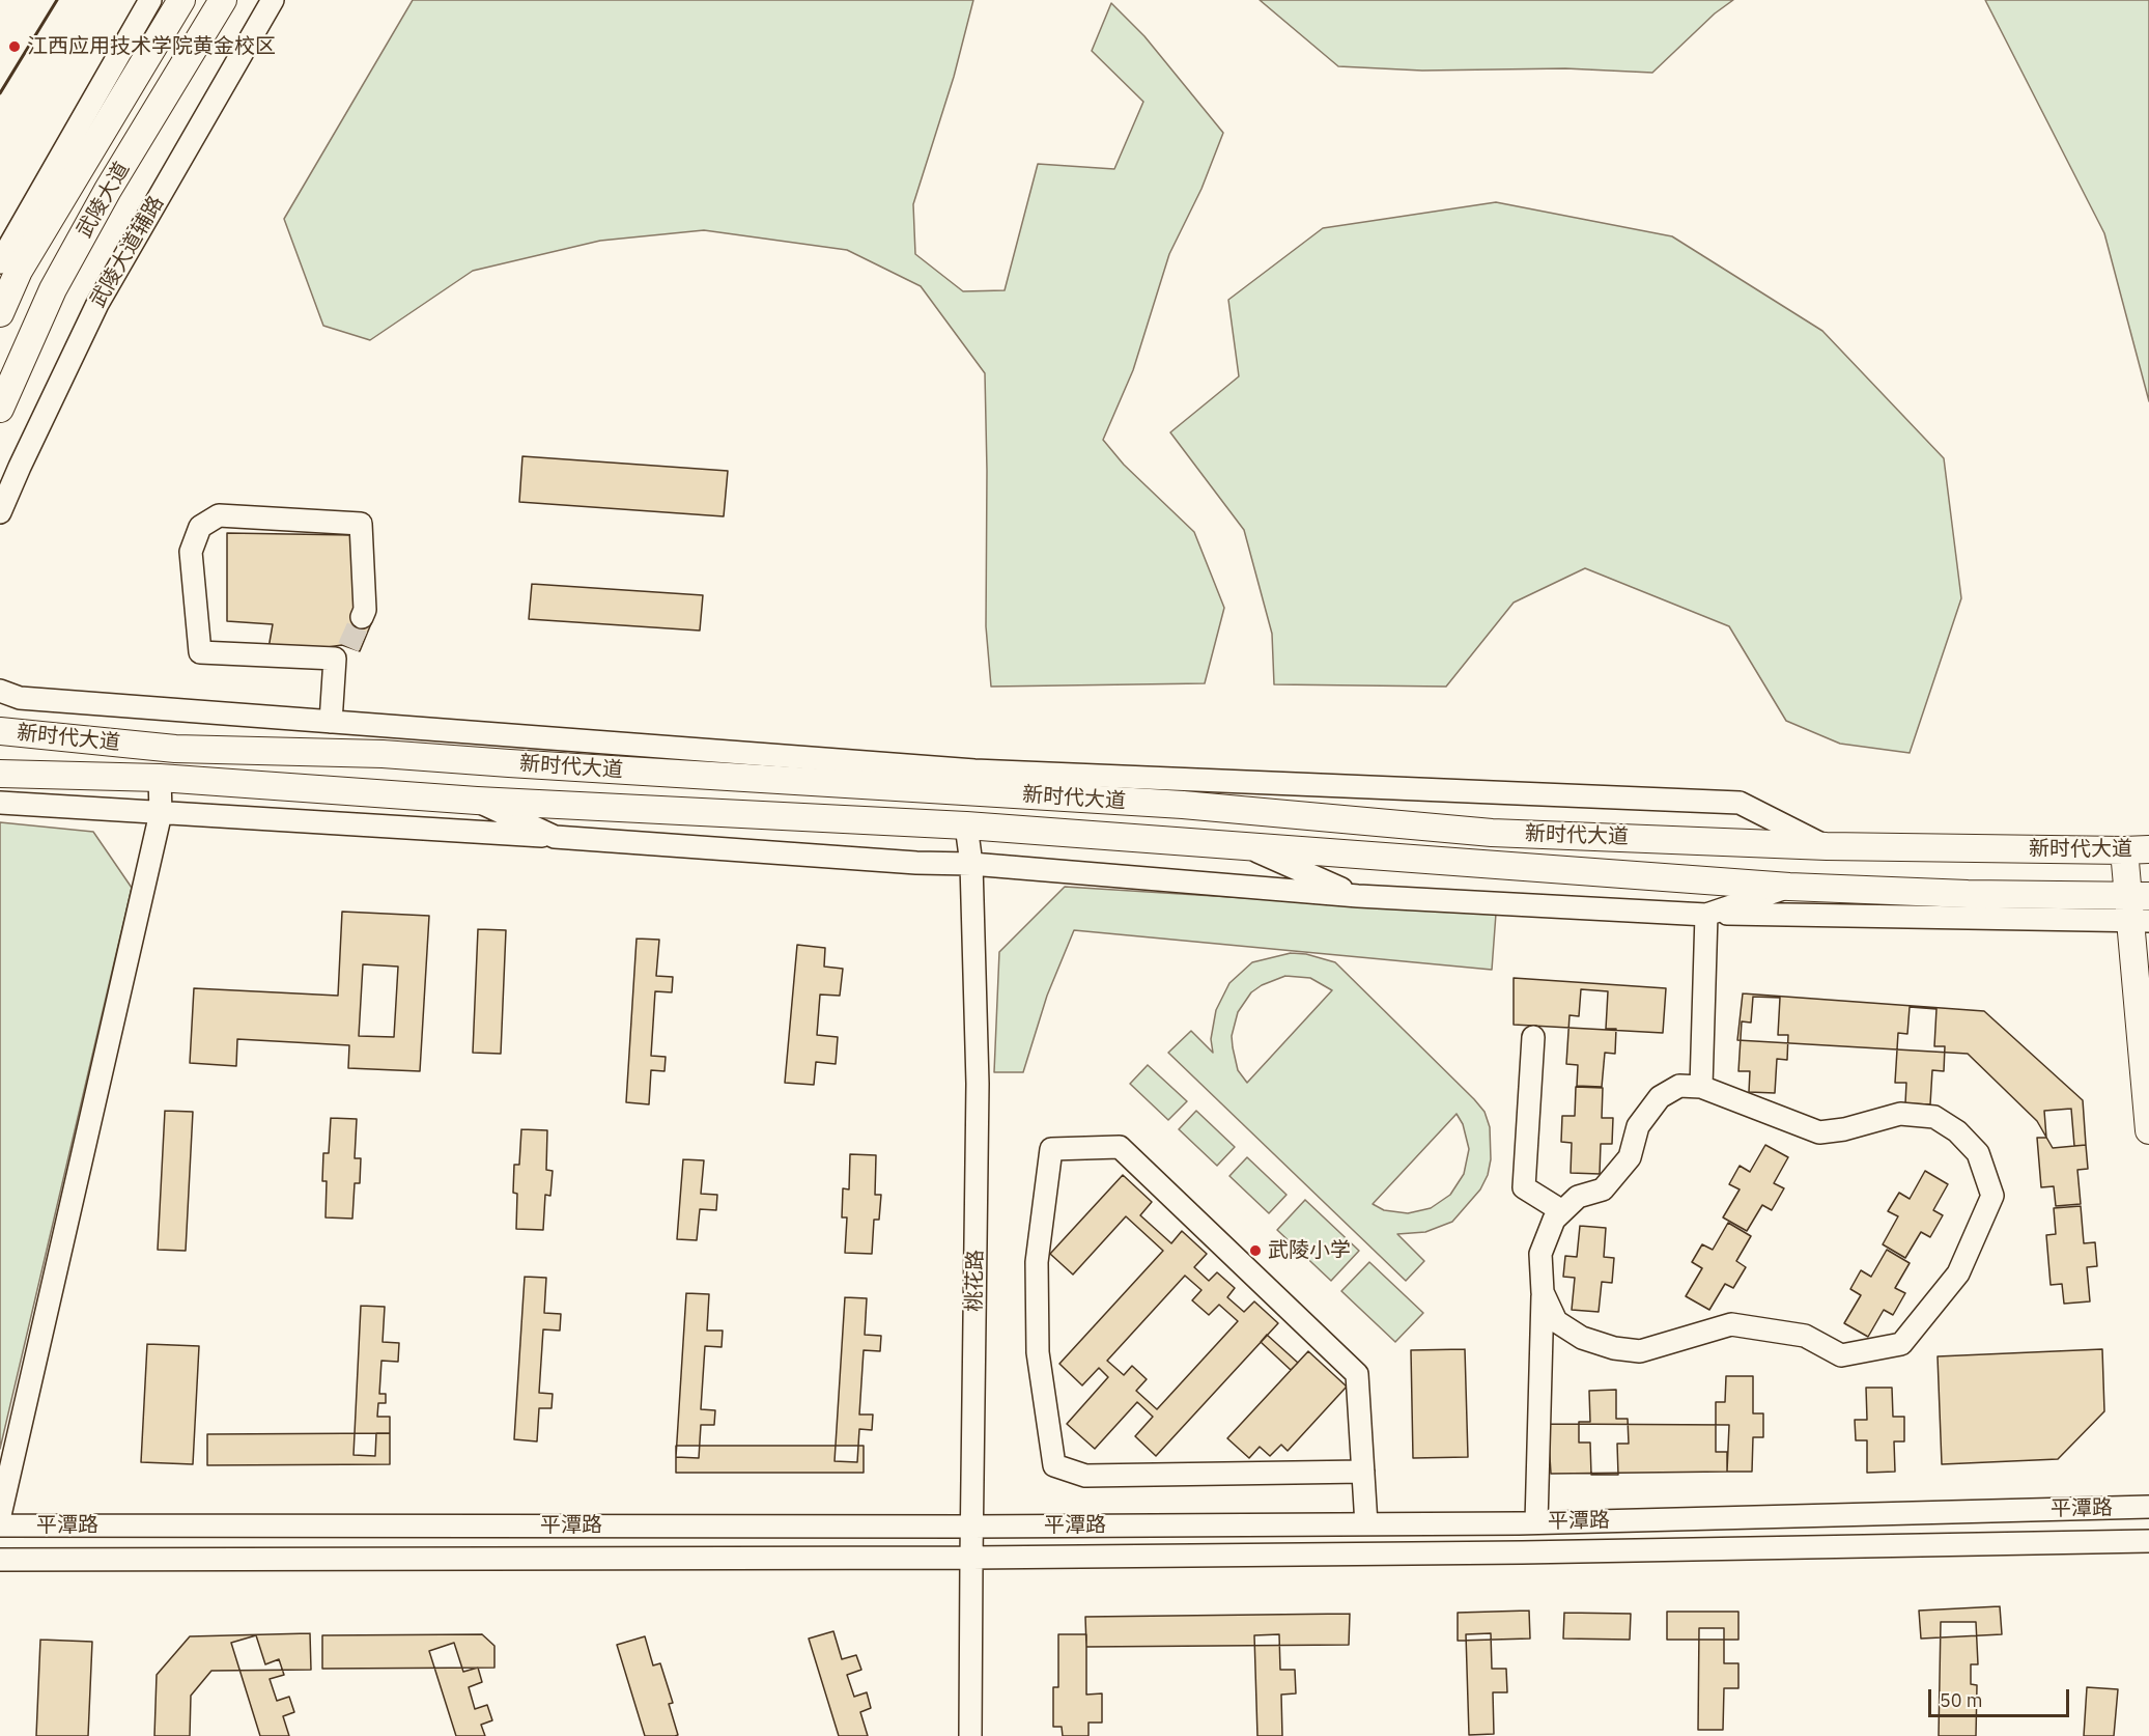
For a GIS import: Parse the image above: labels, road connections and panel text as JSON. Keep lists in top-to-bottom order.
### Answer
{
  "streets": {
    "main road": ["武陵大道", "新时代大道"],
    "street": ["武陵大道辅路", "桃花路", "平潭路"]
  },
  "crossings": [
    ["新时代大道", "桃花路"],
    ["桃花路", "平潭路"]
  ],
  "places": ["江西应用技术学院黄金校区", "武陵小学"],
  "scale_bar": "50 m"
}
